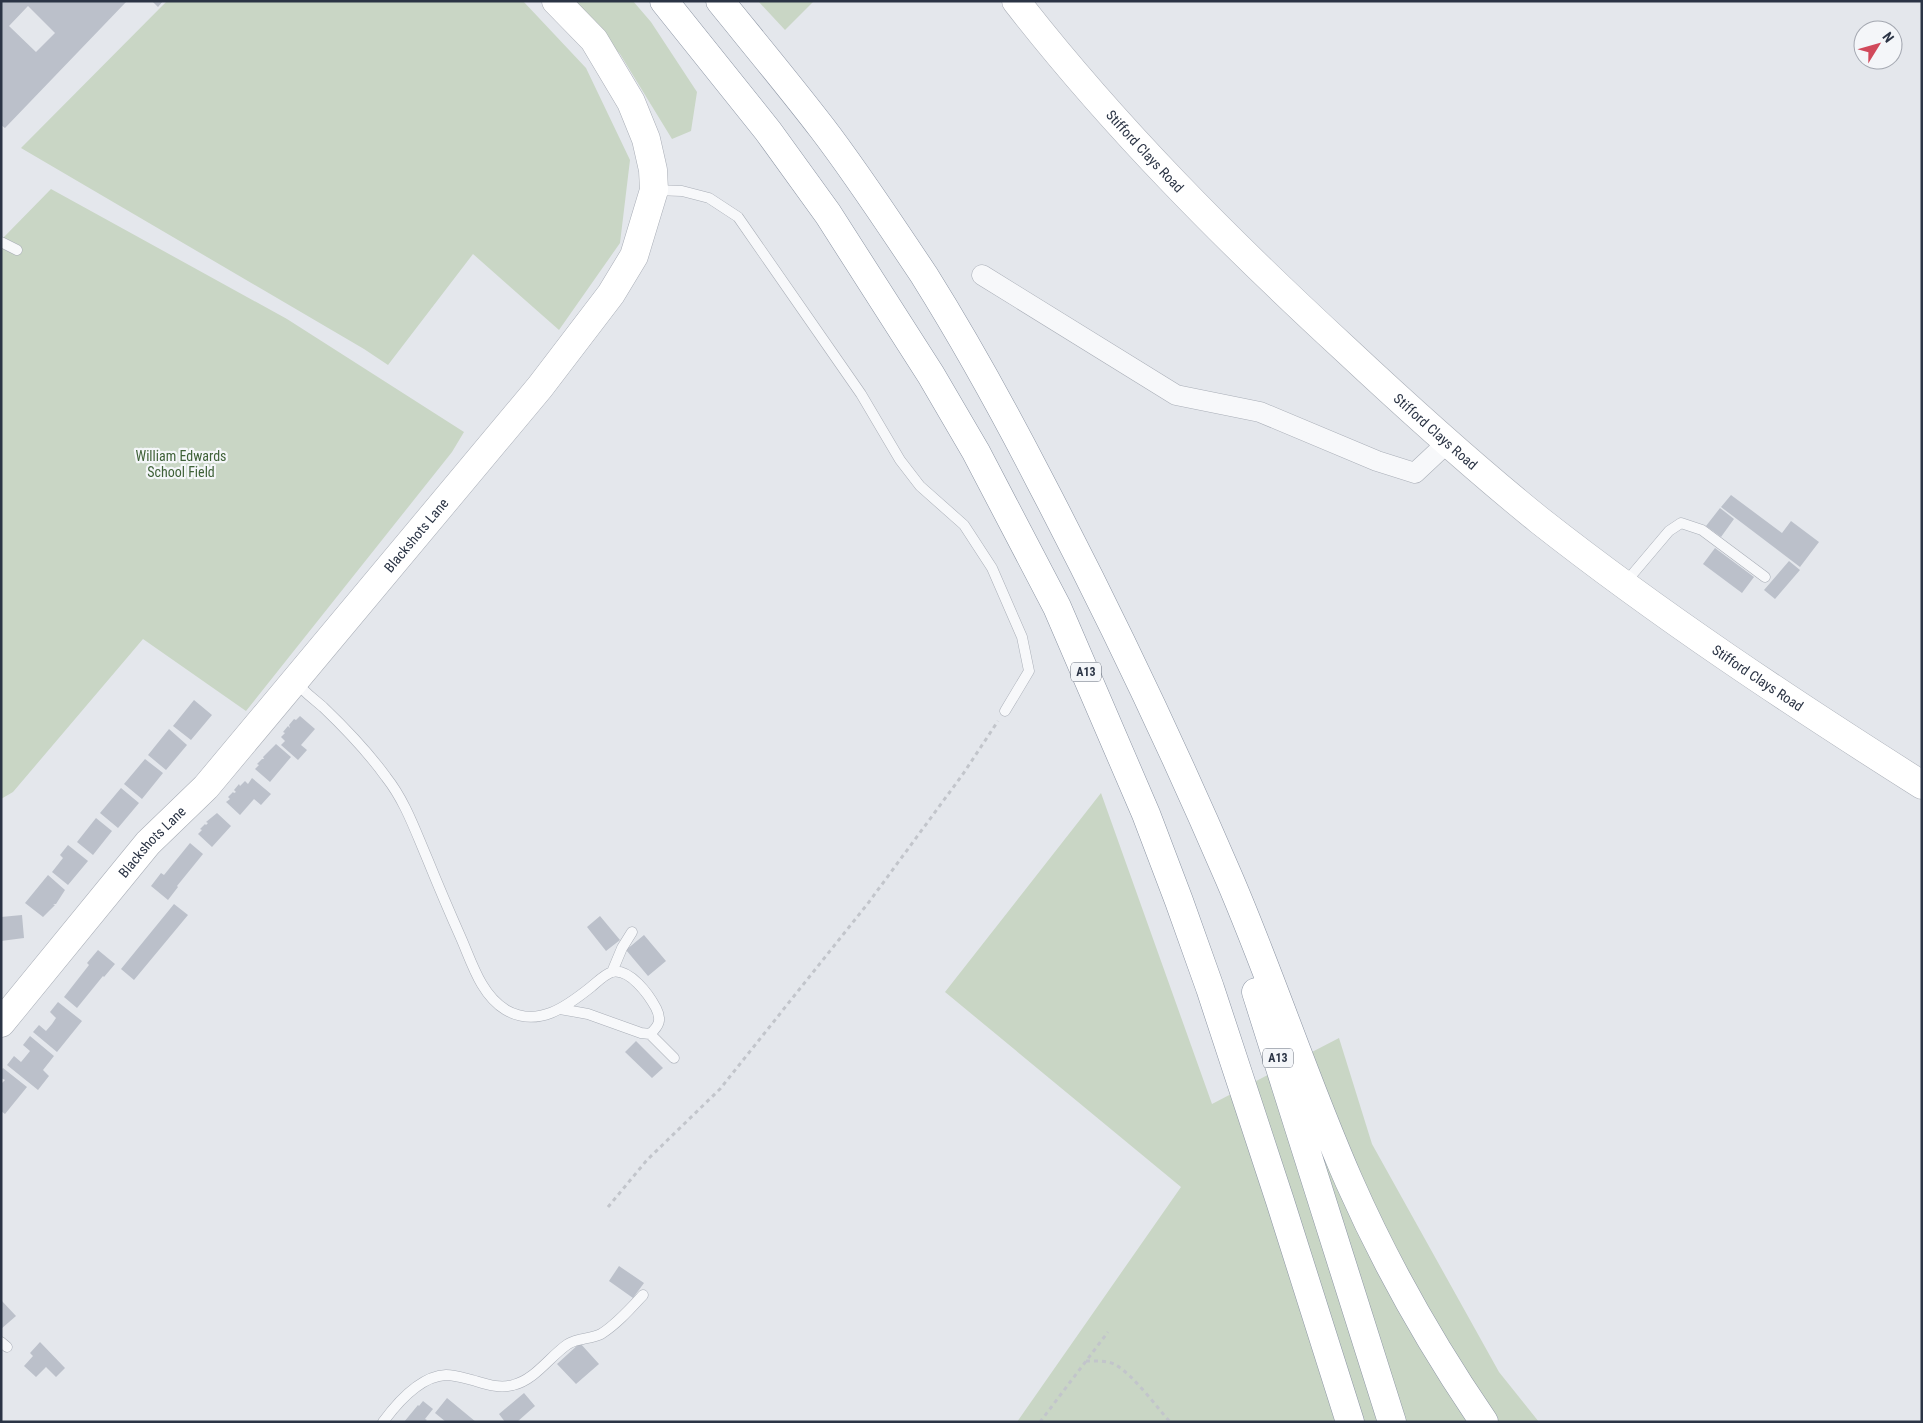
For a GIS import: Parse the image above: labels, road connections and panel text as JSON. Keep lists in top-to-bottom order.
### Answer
{
  "streets": {
    "main road": ["Stifford Clays Road", "Blackshots Lane", "A13"]
  },
  "parks": ["William Edwards School Field"],
  "north": "top right"
}
